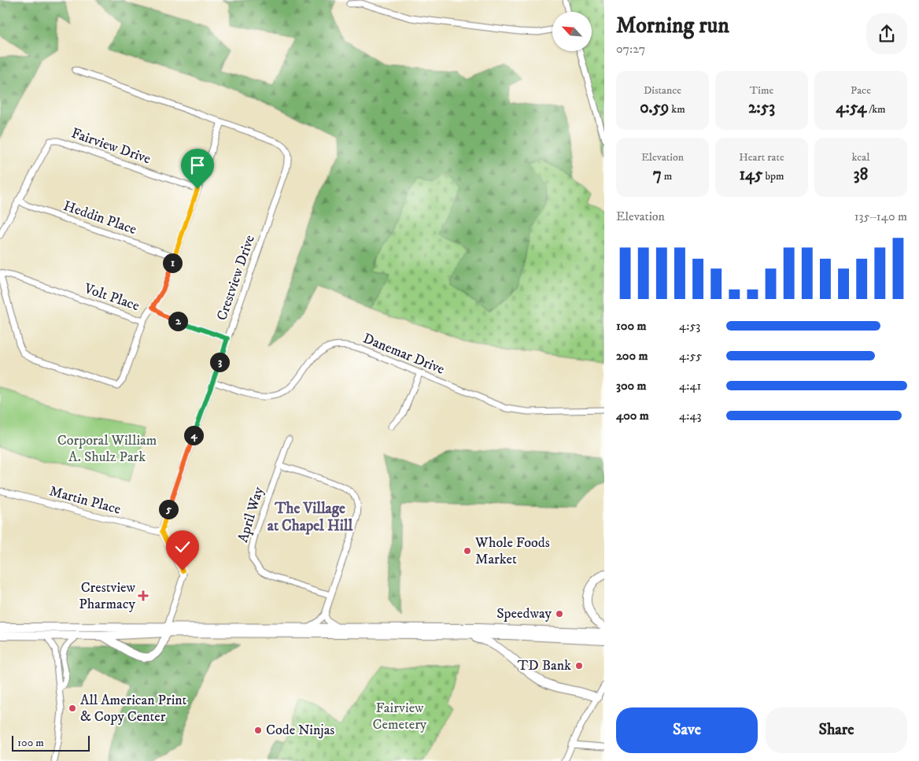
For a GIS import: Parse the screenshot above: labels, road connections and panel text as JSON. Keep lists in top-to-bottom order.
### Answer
{
  "streets": {
    "street": [
      "Fairview Drive",
      "Heddin Place",
      "Crestview Drive",
      "Volt Place",
      "Danemar Drive",
      "Martin Place",
      "April Way"
    ]
  },
  "crossings": [
    ["Fairview Drive", "Heddin Place"],
    ["Crestview Drive", "Volt Place"],
    ["Crestview Drive", "Danemar Drive"],
    ["Crestview Drive", "Martin Place"]
  ],
  "districts": ["The Village at Chapel Hill"],
  "parks": ["Corporal William A. Shulz Park", "Fairview Cemetery"],
  "places": {
    "other": [
      "Whole Foods Market",
      "Speedway",
      "TD Bank",
      "All American Print & Copy Center",
      "Code Ninjas"
    ],
    "health": ["Crestview Pharmacy"]
  },
  "scale_bar": "100 m",
  "north": "top left",
  "page": {
    "heading": ["Morning run", "07:27"],
    "stats": [
      ["Distance", "0.59 km"],
      ["Time", "2:53"],
      ["Pace", "4:54 /km"],
      ["Elevation", "7 m"],
      ["Heart rate", "145 bpm"],
      ["kcal", "38"]
    ],
    "chart": ["Elevation", "135–140 m"],
    "pins": [
      "1",
      "2",
      "3",
      "4",
      "5"
    ],
    "list": [
      {
        "name": "100 m",
        "note": "4:53"
      },
      {
        "name": "200 m",
        "note": "4:55"
      },
      {
        "name": "300 m",
        "note": "4:41"
      },
      {
        "name": "400 m",
        "note": "4:43"
      }
    ],
    "buttons": ["Save", "Share"],
    "scale": "100 m"
  }
}
